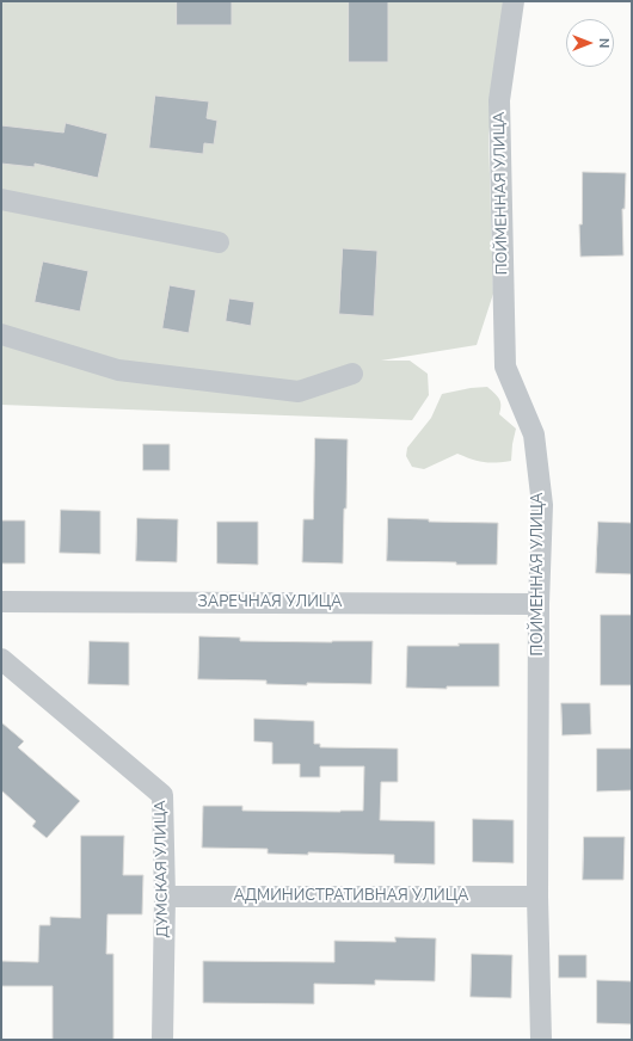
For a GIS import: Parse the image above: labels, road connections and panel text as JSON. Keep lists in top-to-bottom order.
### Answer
{
  "streets": {
    "street": [
      "ПОЙМЕННАЯ УЛИЦА",
      "ЗАРЕЧНАЯ УЛИЦА",
      "ДУМСКАЯ УЛИЦА",
      "АДМИНИСТРАТИВНАЯ УЛИЦА"
    ]
  },
  "crossings": [
    ["ПОЙМЕННАЯ УЛИЦА", "ЗАРЕЧНАЯ УЛИЦА"],
    ["ПОЙМЕННАЯ УЛИЦА", "АДМИНИСТРАТИВНАЯ УЛИЦА"],
    ["ДУМСКАЯ УЛИЦА", "АДМИНИСТРАТИВНАЯ УЛИЦА"]
  ],
  "north": "right"
}
